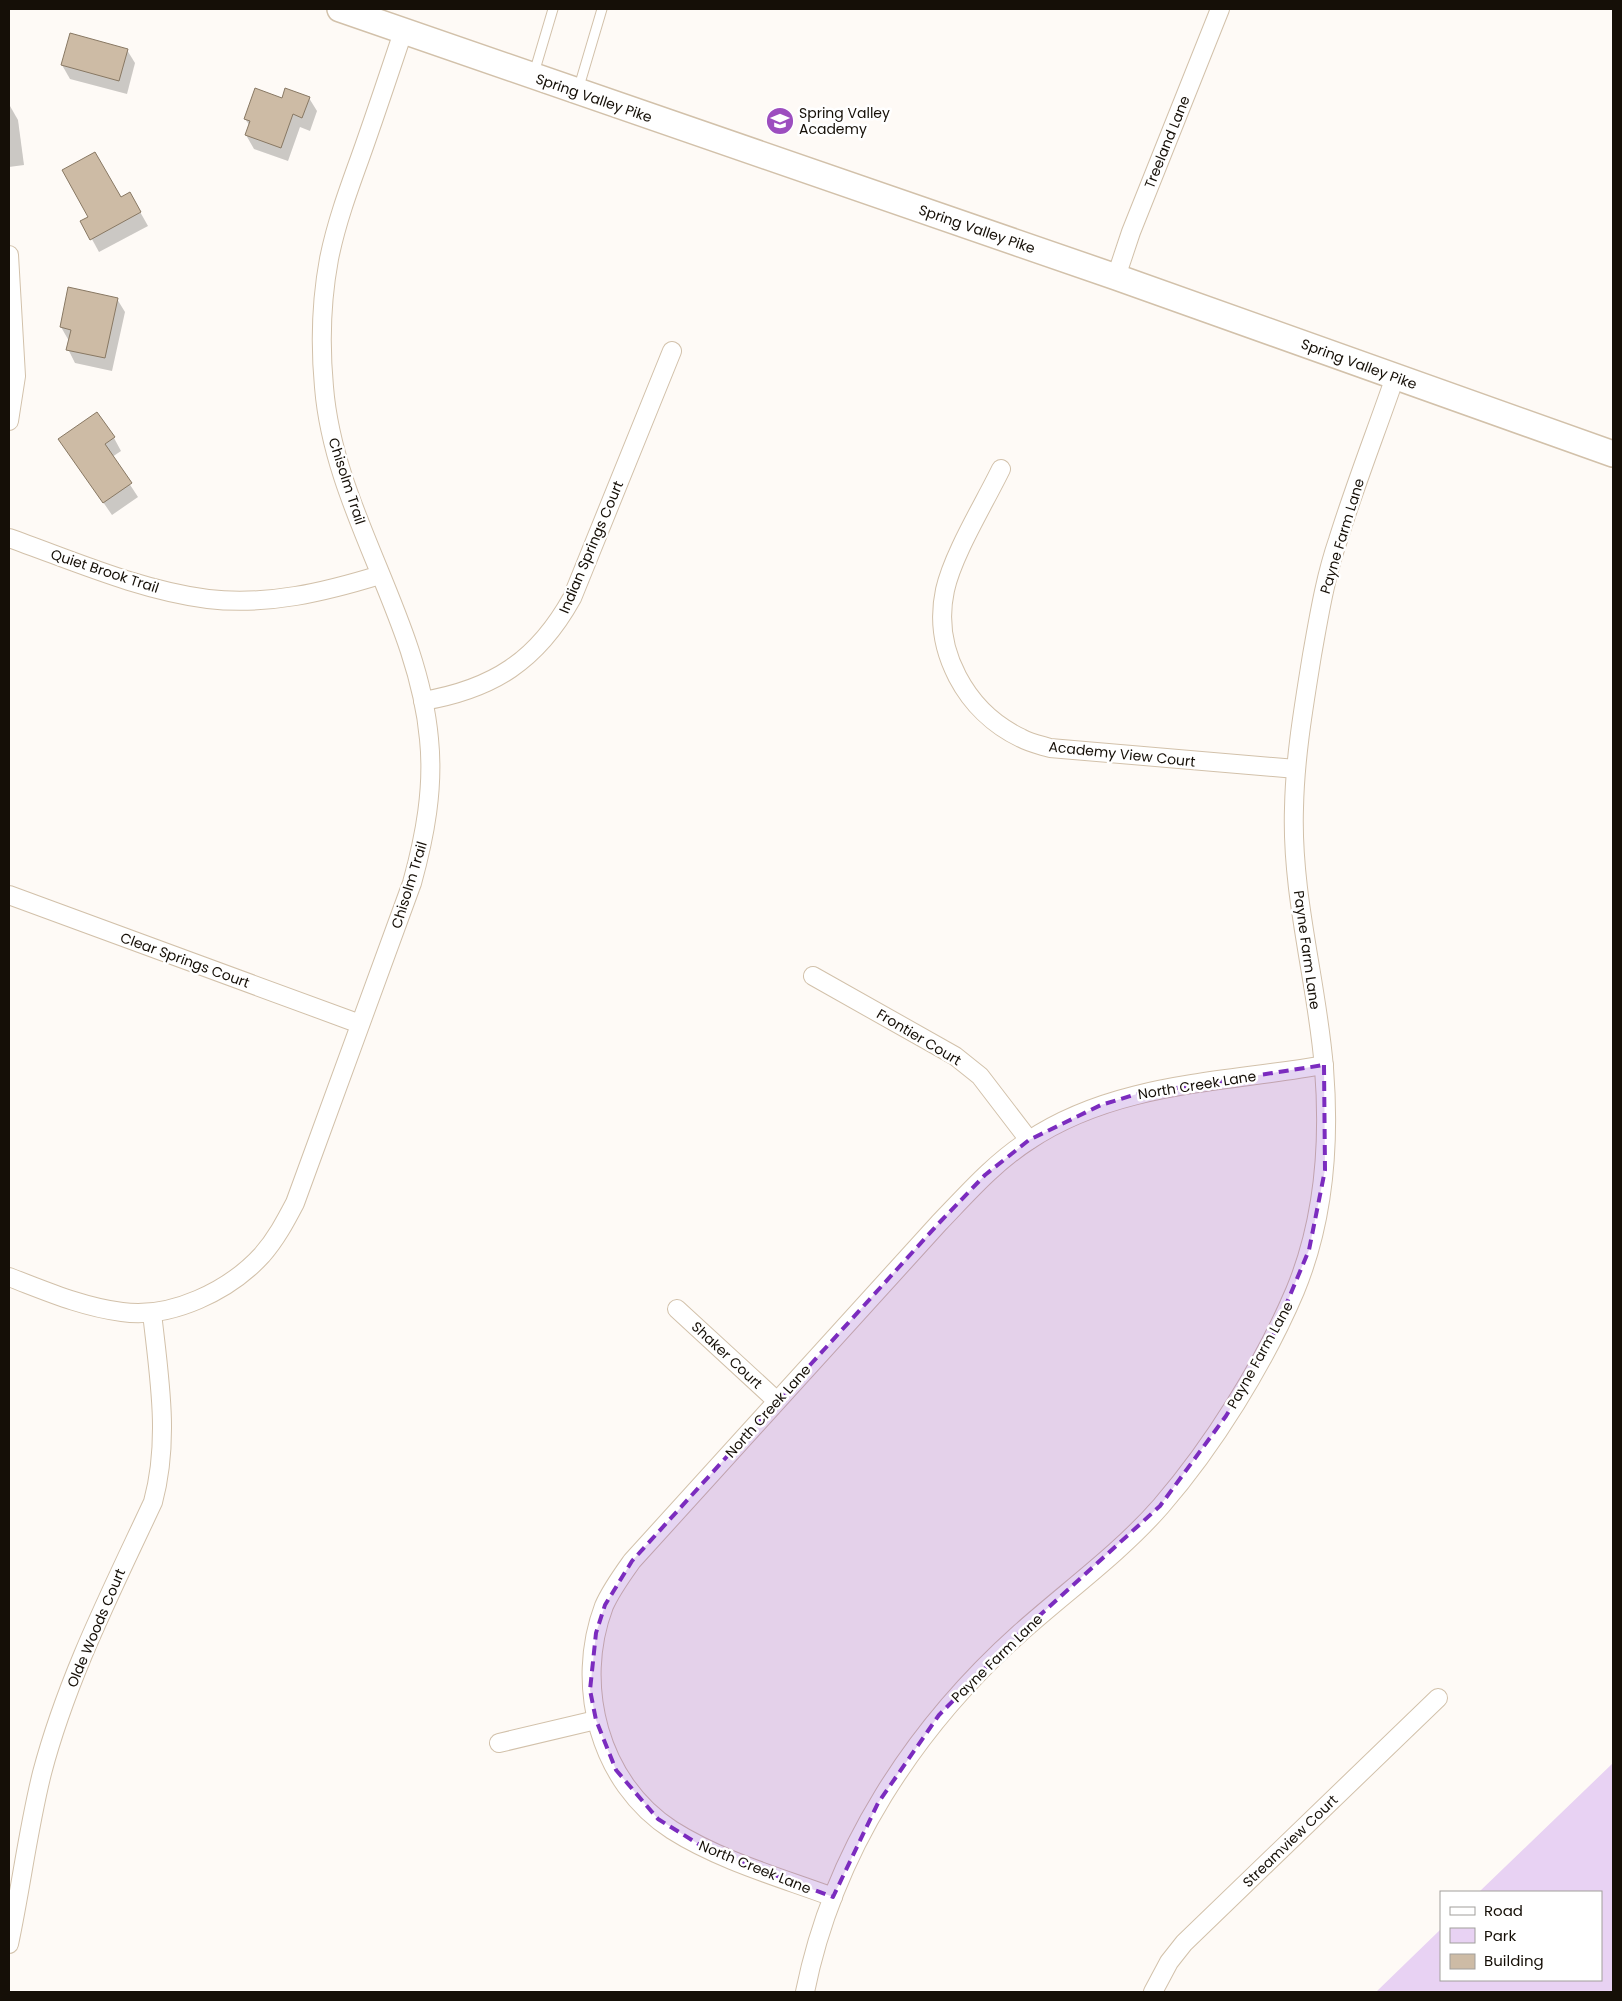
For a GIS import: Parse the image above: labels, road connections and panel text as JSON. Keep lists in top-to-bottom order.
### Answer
{
  "streets": {
    "street": [
      "Spring Valley Pike",
      "Treeland Lane",
      "Chisolm Trail",
      "Payne Farm Lane",
      "Indian Springs Court",
      "Quiet Brook Trail",
      "Academy View Court",
      "Clear Springs Court",
      "Frontier Court",
      "North Creek Lane",
      "Shaker Court",
      "Olde Woods Court",
      "Streamview Court"
    ]
  },
  "crossings": [
    ["Spring Valley Pike", "Treeland Lane"],
    ["Spring Valley Pike", "Chisolm Trail"],
    ["Spring Valley Pike", "Payne Farm Lane"],
    ["Chisolm Trail", "Indian Springs Court"],
    ["Chisolm Trail", "Quiet Brook Trail"],
    ["Chisolm Trail", "Clear Springs Court"],
    ["Chisolm Trail", "Olde Woods Court"],
    ["Payne Farm Lane", "Academy View Court"],
    ["Payne Farm Lane", "North Creek Lane"],
    ["Frontier Court", "North Creek Lane"],
    ["North Creek Lane", "Shaker Court"]
  ],
  "places": {
    "school or university": ["Spring Valley Academy"]
  },
  "legend": ["Road", "Park", "Building"]
}
